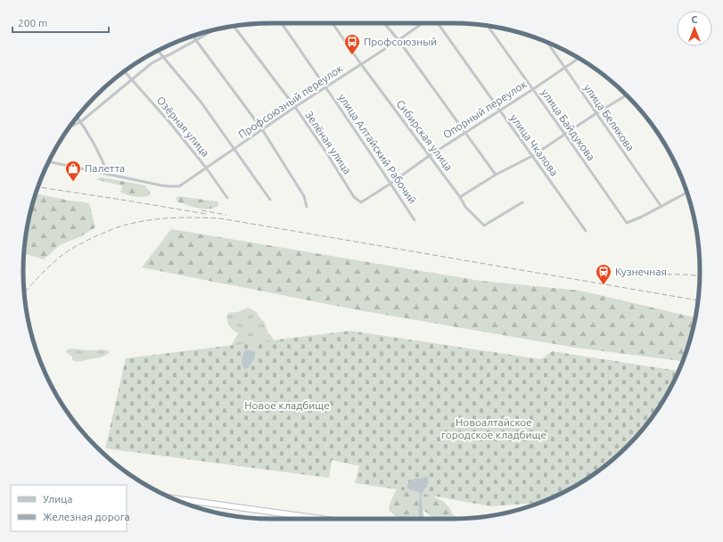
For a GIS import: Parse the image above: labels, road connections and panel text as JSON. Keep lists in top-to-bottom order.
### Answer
{
  "streets": {
    "street": [
      "Профсоюзный переулок",
      "Опорный переулок",
      "улица Белякова",
      "улица Байдукова",
      "Озёрная улица",
      "Сибирская улица",
      "Зелёная улица",
      "улица Чкалова",
      "улица Алтайский Рабочий"
    ]
  },
  "crossings": [
    ["Профсоюзный переулок", "Озёрная улица"],
    ["Профсоюзный переулок", "Сибирская улица"],
    ["Профсоюзный переулок", "Зелёная улица"],
    ["Профсоюзный переулок", "улица Алтайский Рабочий"],
    ["Опорный переулок", "улица Белякова"],
    ["Опорный переулок", "улица Байдукова"],
    ["Опорный переулок", "Сибирская улица"],
    ["Опорный переулок", "Зелёная улица"],
    ["Опорный переулок", "улица Чкалова"],
    ["Опорный переулок", "улица Алтайский Рабочий"],
    ["улица Белякова", "улица Байдукова"]
  ],
  "parks": ["Новое кладбище", "Новоалтайское городское кладбище"],
  "places": {
    "bus stop": ["Профсоюзный"],
    "shop": ["Палетта"],
    "station": ["Кузнечная"]
  },
  "legend": ["Улица", "Железная дорога"],
  "scale_bar": "200 m",
  "north": "top"
}
